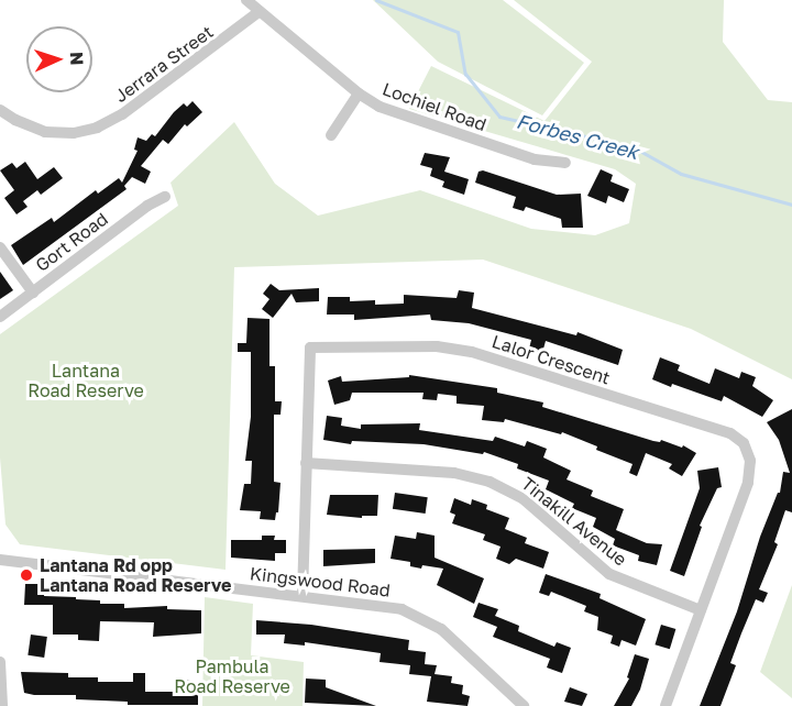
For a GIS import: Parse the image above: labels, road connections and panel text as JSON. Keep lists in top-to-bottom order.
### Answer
{
  "streets": {
    "street": [
      "Jerrara Street",
      "Lochiel Road",
      "Gort Road",
      "Lalor Crescent",
      "Tinakill Avenue",
      "Kingswood Road"
    ]
  },
  "crossings": [
    ["Jerrara Street", "Lochiel Road"],
    ["Lalor Crescent", "Tinakill Avenue"],
    ["Lalor Crescent", "Kingswood Road"]
  ],
  "water": ["Forbes Creek"],
  "parks": ["Lantana Road Reserve", "Pambula Road Reserve"],
  "places": ["Lantana Rd opp Lantana Road Reserve"],
  "north": "right"
}
